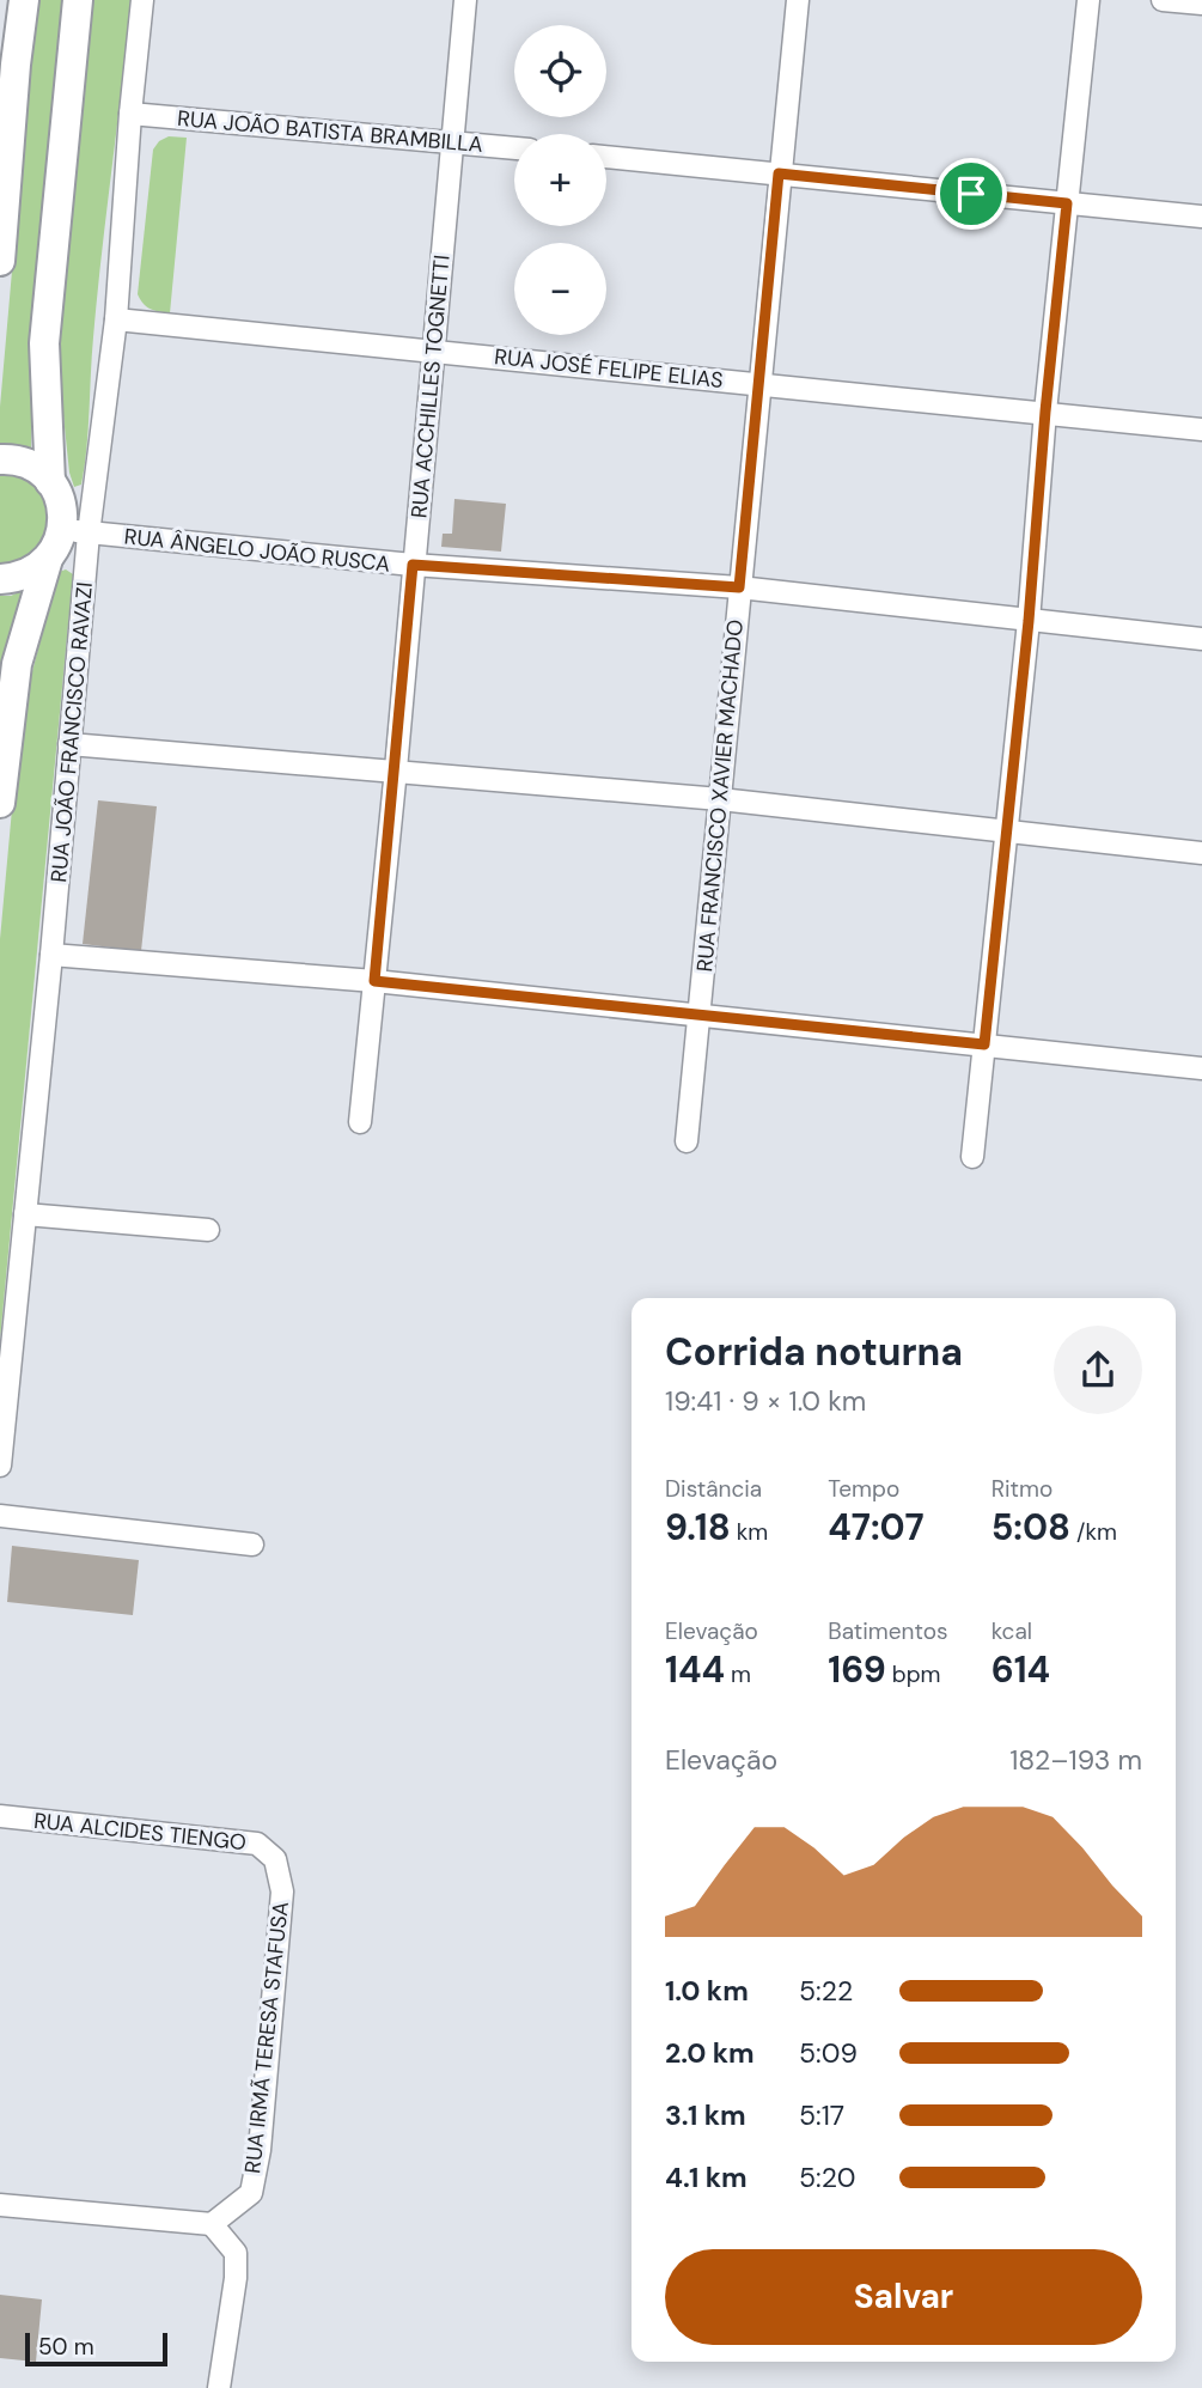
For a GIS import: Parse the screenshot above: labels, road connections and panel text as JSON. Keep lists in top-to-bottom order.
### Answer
{
  "streets": {
    "street": [
      "RUA JOÃO BATISTA BRAMBILLA",
      "RUA JOSÉ FELIPE ELIAS",
      "RUA ACCHILLES TOGNETTI",
      "RUA ÂNGELO JOÃO RUSCA",
      "RUA JOÃO FRANCISCO RAVAZI",
      "RUA FRANCISCO XAVIER MACHADO",
      "RUA ALCIDES TIENGO",
      "RUA IRMÃ TERESA STAFUSA"
    ]
  },
  "crossings": [
    ["RUA JOÃO BATISTA BRAMBILLA", "RUA ACCHILLES TOGNETTI"],
    ["RUA JOÃO BATISTA BRAMBILLA", "RUA JOÃO FRANCISCO RAVAZI"],
    ["RUA JOSÉ FELIPE ELIAS", "RUA ACCHILLES TOGNETTI"],
    ["RUA JOSÉ FELIPE ELIAS", "RUA JOÃO FRANCISCO RAVAZI"],
    ["RUA JOSÉ FELIPE ELIAS", "RUA FRANCISCO XAVIER MACHADO"],
    ["RUA ACCHILLES TOGNETTI", "RUA ÂNGELO JOÃO RUSCA"],
    ["RUA ÂNGELO JOÃO RUSCA", "RUA JOÃO FRANCISCO RAVAZI"],
    ["RUA ÂNGELO JOÃO RUSCA", "RUA FRANCISCO XAVIER MACHADO"],
    ["RUA ALCIDES TIENGO", "RUA IRMÃ TERESA STAFUSA"]
  ],
  "scale_bar": "50 m",
  "page": {
    "map_buttons": ["+", "−"],
    "heading": ["Corrida noturna", "19:41 · 9 × 1.0 km"],
    "stats": [
      ["Distância", "9.18 km"],
      ["Tempo", "47:07"],
      ["Ritmo", "5:08 /km"],
      ["Elevação", "144 m"],
      ["Batimentos", "169 bpm"],
      ["kcal", "614"]
    ],
    "chart": ["Elevação", "182–193 m"],
    "list": [
      {
        "name": "1.0 km",
        "note": "5:22"
      },
      {
        "name": "2.0 km",
        "note": "5:09"
      },
      {
        "name": "3.1 km",
        "note": "5:17"
      },
      {
        "name": "4.1 km",
        "note": "5:20"
      }
    ],
    "buttons": "Salvar",
    "scale": "50 m"
  }
}
